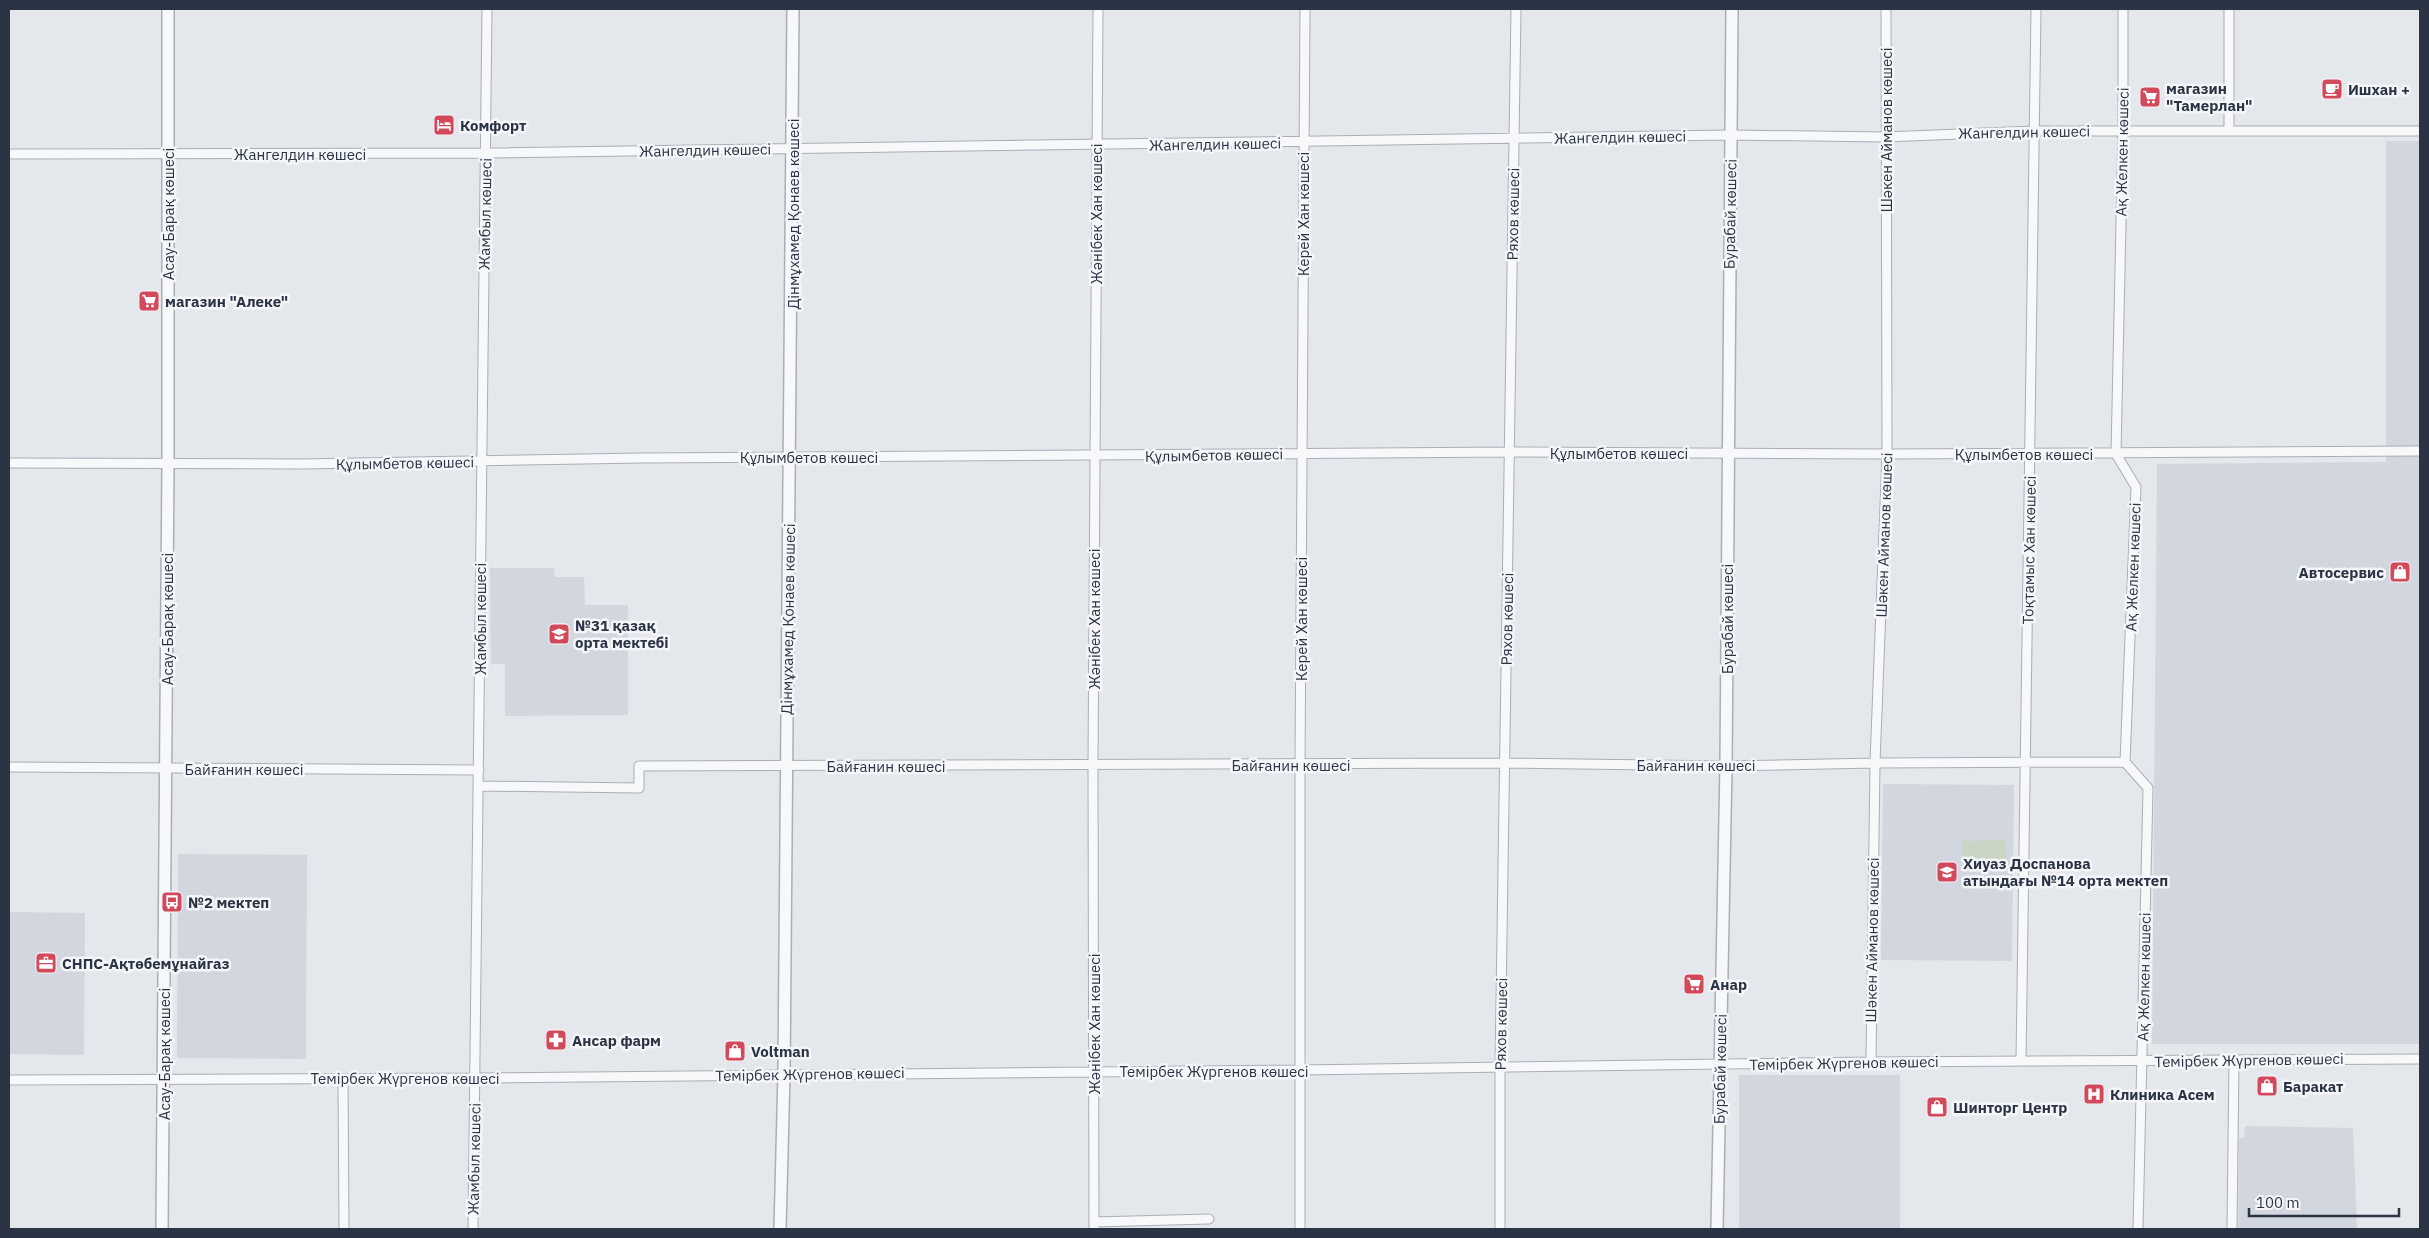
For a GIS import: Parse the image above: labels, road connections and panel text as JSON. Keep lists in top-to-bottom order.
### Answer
{
  "streets": {
    "street": [
      "Шәкен Айманов көшесі",
      "Жангелдин көшесі",
      "Ақ Желкен көшесі",
      "Асау-Барақ көшесі",
      "Жамбыл көшесі",
      "Дінмұхамед Қонаев көшесі",
      "Жәнібек Хан көшесі",
      "Керей Хан көшесі",
      "Ряхов көшесі",
      "Бурабай көшесі",
      "Құлымбетов көшесі",
      "Тоқтамыс Хан көшесі",
      "Байғанин көшесі",
      "Темірбек Жүргенов көшесі"
    ]
  },
  "crossings": [
    ["Шәкен Айманов көшесі", "Жангелдин көшесі"],
    ["Шәкен Айманов көшесі", "Құлымбетов көшесі"],
    ["Шәкен Айманов көшесі", "Байғанин көшесі"],
    ["Шәкен Айманов көшесі", "Темірбек Жүргенов көшесі"],
    ["Жангелдин көшесі", "Ақ Желкен көшесі"],
    ["Жангелдин көшесі", "Асау-Барақ көшесі"],
    ["Жангелдин көшесі", "Жамбыл көшесі"],
    ["Жангелдин көшесі", "Дінмұхамед Қонаев көшесі"],
    ["Жангелдин көшесі", "Жәнібек Хан көшесі"],
    ["Жангелдин көшесі", "Керей Хан көшесі"],
    ["Жангелдин көшесі", "Ряхов көшесі"],
    ["Жангелдин көшесі", "Бурабай көшесі"],
    ["Жангелдин көшесі", "Тоқтамыс Хан көшесі"],
    ["Ақ Желкен көшесі", "Құлымбетов көшесі"],
    ["Ақ Желкен көшесі", "Байғанин көшесі"],
    ["Ақ Желкен көшесі", "Темірбек Жүргенов көшесі"],
    ["Асау-Барақ көшесі", "Құлымбетов көшесі"],
    ["Асау-Барақ көшесі", "Байғанин көшесі"],
    ["Асау-Барақ көшесі", "Темірбек Жүргенов көшесі"],
    ["Жамбыл көшесі", "Құлымбетов көшесі"],
    ["Жамбыл көшесі", "Байғанин көшесі"],
    ["Жамбыл көшесі", "Темірбек Жүргенов көшесі"],
    ["Дінмұхамед Қонаев көшесі", "Құлымбетов көшесі"],
    ["Дінмұхамед Қонаев көшесі", "Байғанин көшесі"],
    ["Дінмұхамед Қонаев көшесі", "Темірбек Жүргенов көшесі"],
    ["Жәнібек Хан көшесі", "Құлымбетов көшесі"],
    ["Жәнібек Хан көшесі", "Байғанин көшесі"],
    ["Жәнібек Хан көшесі", "Темірбек Жүргенов көшесі"],
    ["Керей Хан көшесі", "Құлымбетов көшесі"],
    ["Керей Хан көшесі", "Байғанин көшесі"],
    ["Керей Хан көшесі", "Темірбек Жүргенов көшесі"],
    ["Ряхов көшесі", "Құлымбетов көшесі"],
    ["Ряхов көшесі", "Байғанин көшесі"],
    ["Ряхов көшесі", "Темірбек Жүргенов көшесі"],
    ["Бурабай көшесі", "Құлымбетов көшесі"],
    ["Бурабай көшесі", "Байғанин көшесі"],
    ["Бурабай көшесі", "Темірбек Жүргенов көшесі"],
    ["Құлымбетов көшесі", "Тоқтамыс Хан көшесі"],
    ["Тоқтамыс Хан көшесі", "Байғанин көшесі"],
    ["Тоқтамыс Хан көшесі", "Темірбек Жүргенов көшесі"]
  ],
  "places": {
    "cafe": ["Ишхан +"],
    "supermarket": ["магазин \"Тамерлан\"", "магазин \"Алеке\"", "Анар"],
    "hotel": ["Комфорт"],
    "shop": [
      "Автосервис",
      "Voltman",
      "Баракат",
      "Шинторг Центр"
    ],
    "school or university": ["№31 қазақ орта мектебі", "Хиуаз Доспанова атындағы №14 орта мектеп"],
    "bus stop": ["№2 мектеп"],
    "office": ["СНПС-Ақтөбемұнайгаз"],
    "pharmacy": ["Ансар фарм"],
    "hospital": ["Клиника Асем"]
  },
  "scale_bar": "100 m"
}
